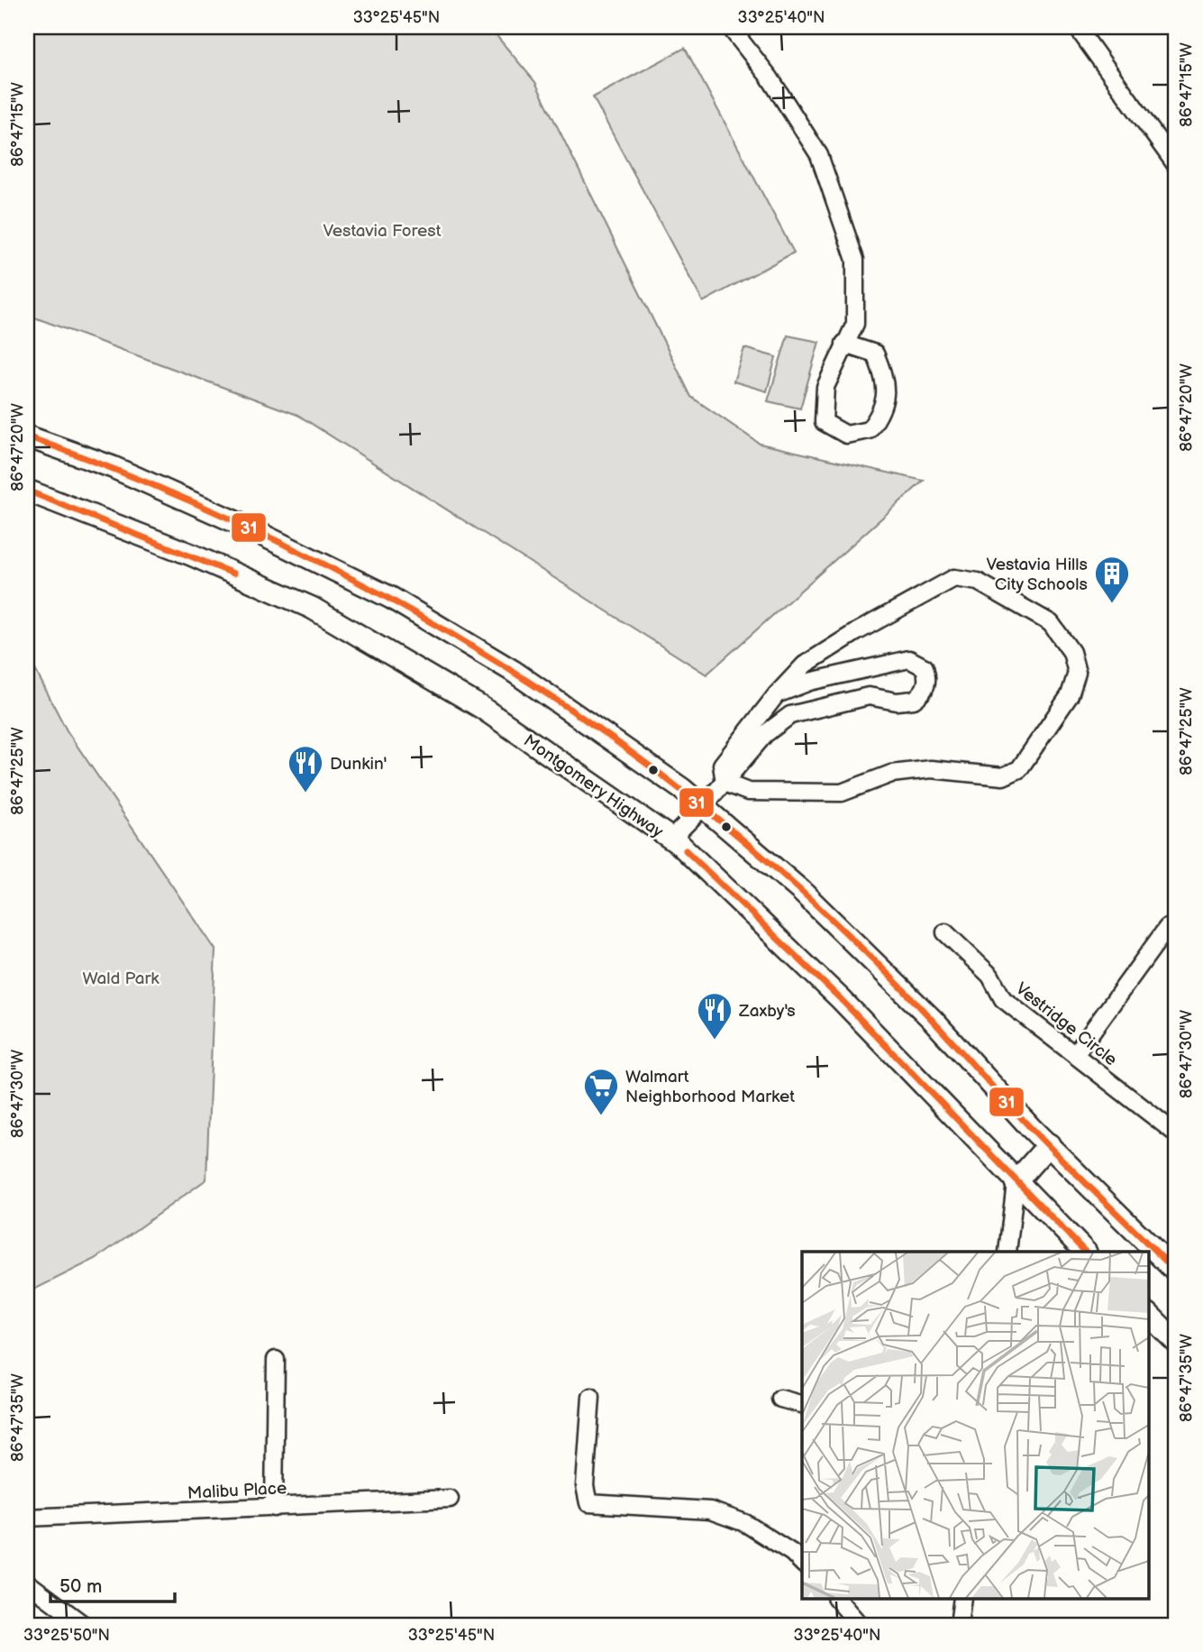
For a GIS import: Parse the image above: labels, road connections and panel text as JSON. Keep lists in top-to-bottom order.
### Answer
{
  "streets": {
    "main road": ["Montgomery Highway"],
    "street": ["Vestridge Circle", "Malibu Place"]
  },
  "parks": ["Vestavia Forest", "Wald Park"],
  "places": {
    "building": ["Vestavia Hills City Schools"],
    "restaurant": ["Dunkin'", "Zaxby's"],
    "supermarket": ["Walmart Neighborhood Market"]
  },
  "lines": ["transit line 31"],
  "scale_bar": "50 m",
  "coordinates": [
    "33°25'45\"N",
    "33°25'40\"N",
    "86°47'15\"W",
    "86°47'20\"W",
    "86°47'25\"W",
    "86°47'30\"W",
    "86°47'35\"W",
    "33°25'50\"N"
  ]
}
